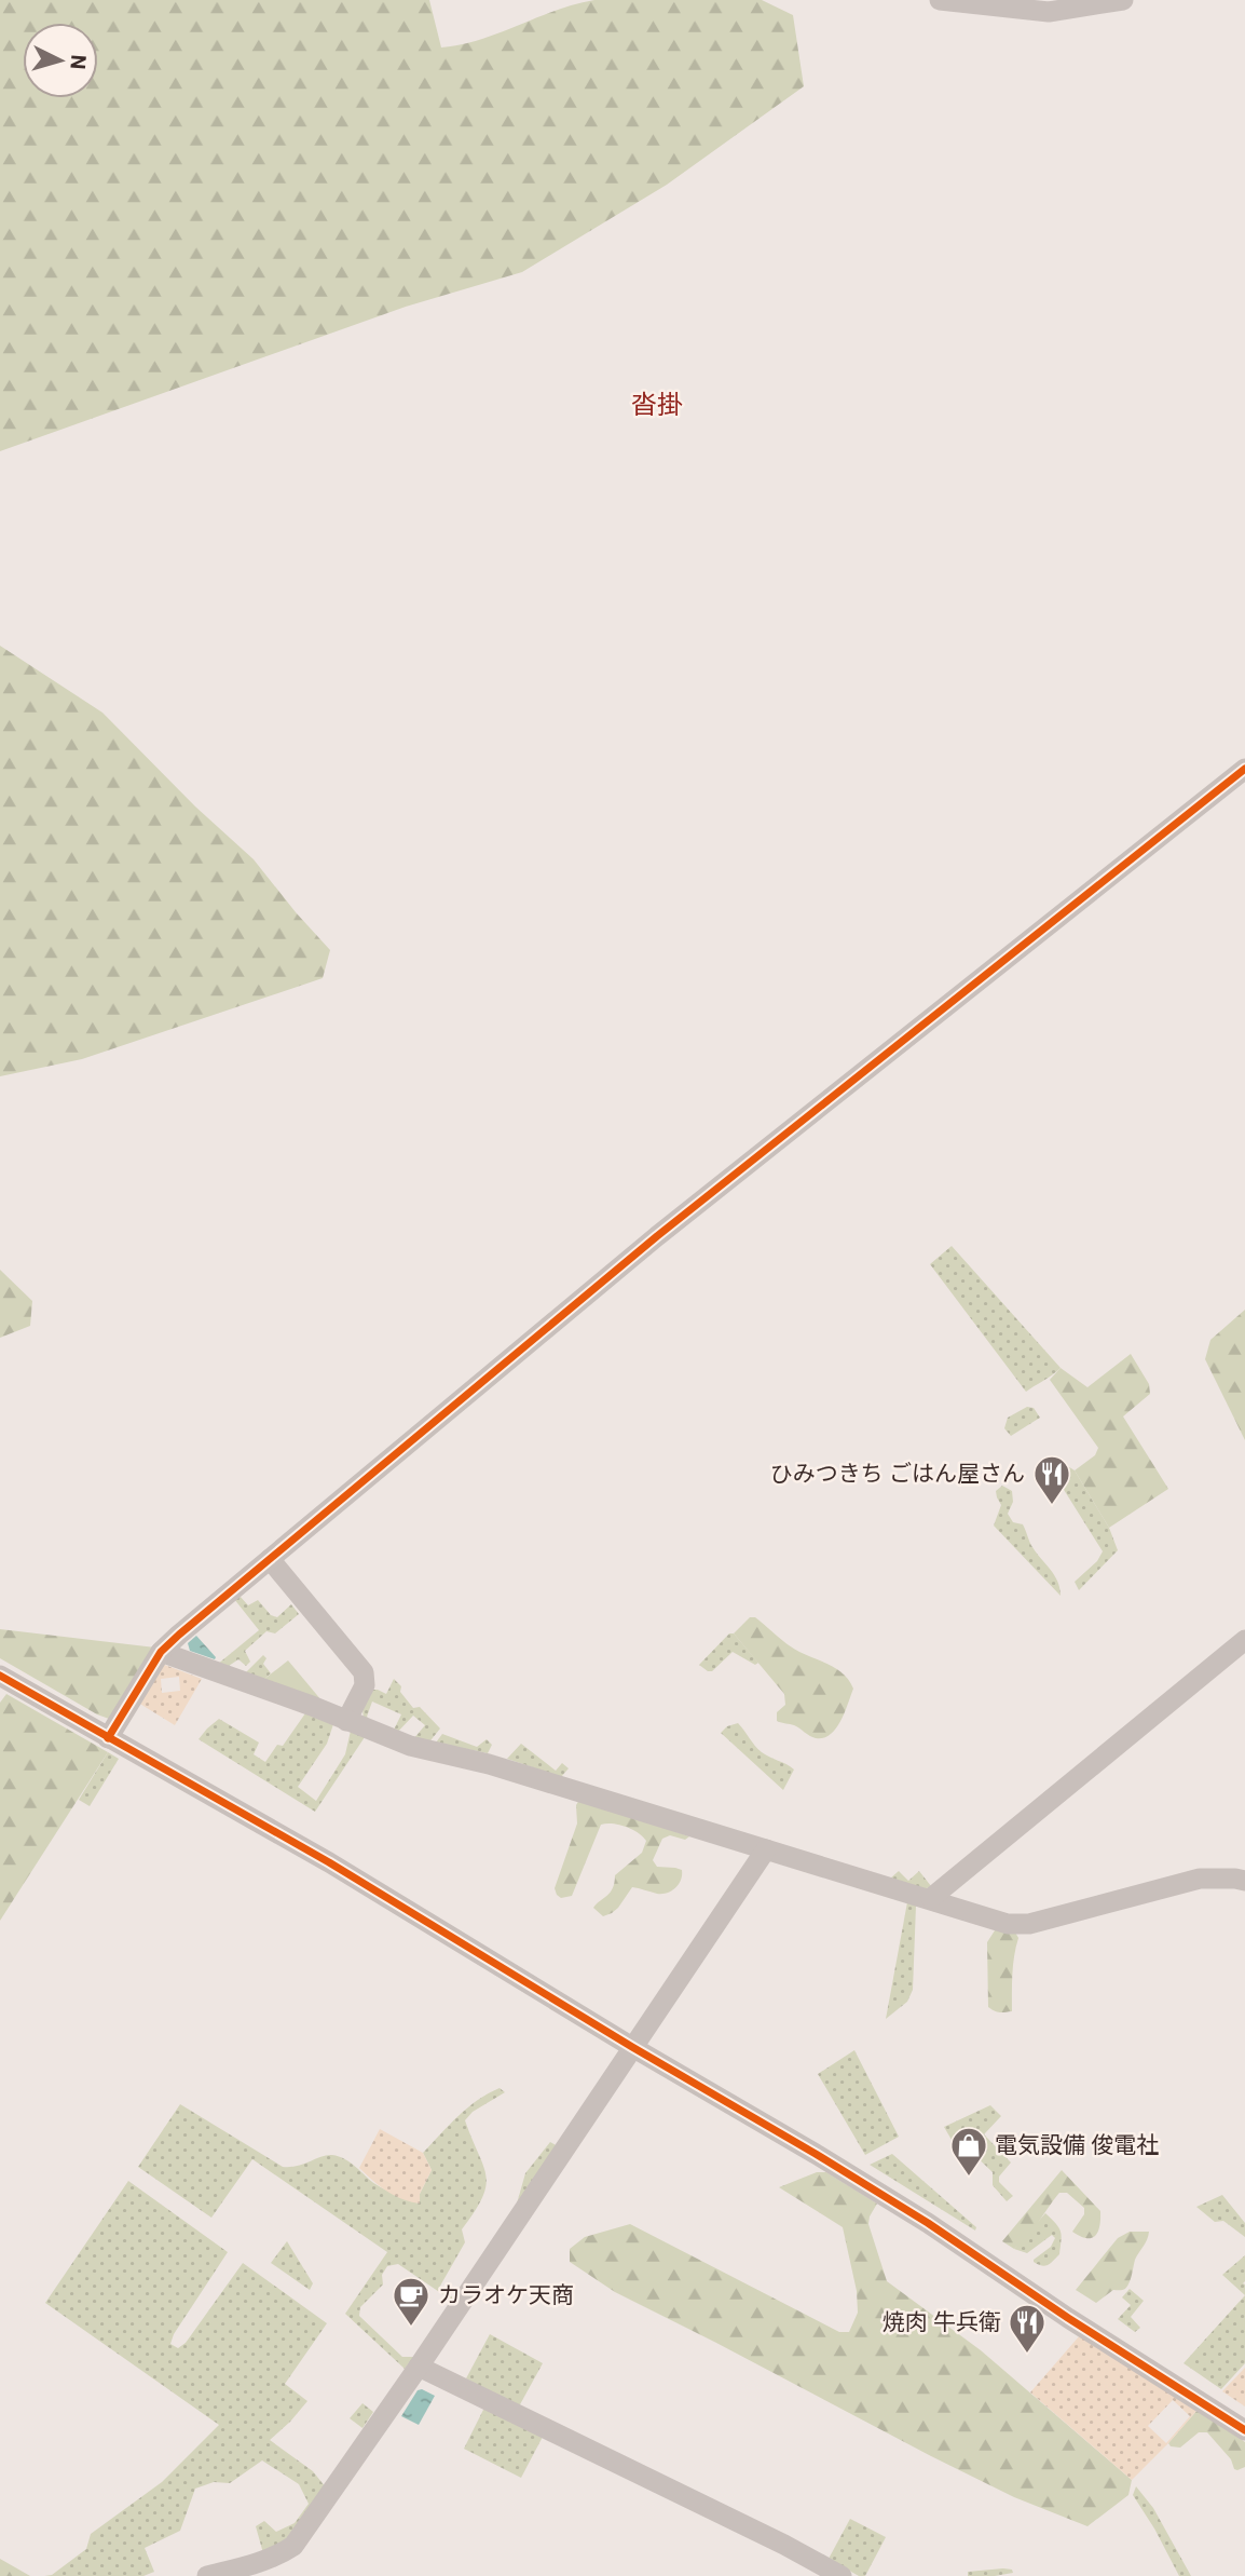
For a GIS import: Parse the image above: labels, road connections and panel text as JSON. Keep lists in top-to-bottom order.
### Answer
{
  "districts": ["沓掛"],
  "places": {
    "restaurant": ["ひみつきち ごはん屋さん", "焼肉 牛兵衛"],
    "shop": ["電気設備 俊電社"],
    "cafe": ["カラオケ天商"]
  },
  "north": "right"
}
